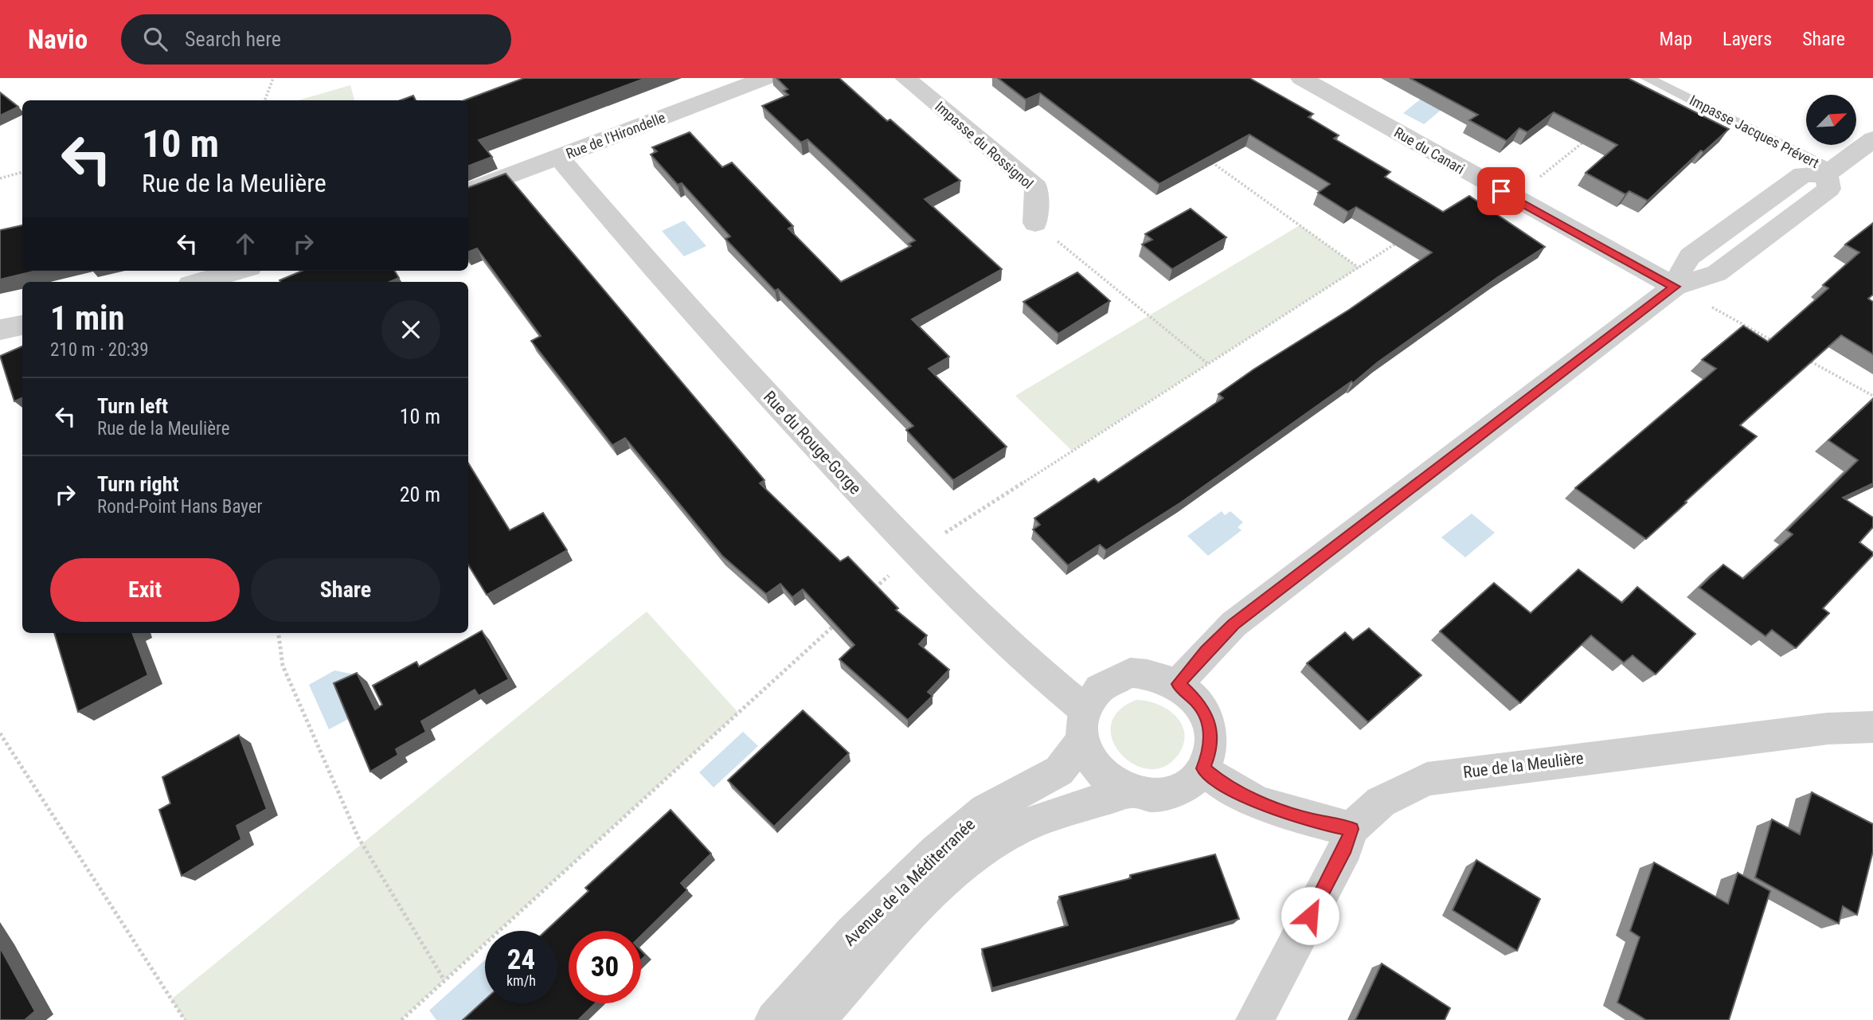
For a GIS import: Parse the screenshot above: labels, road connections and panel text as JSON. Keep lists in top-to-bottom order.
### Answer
{
  "streets": {
    "street": [
      "Rue de l'Hirondelle",
      "Impasse du Rossignol",
      "Rue du Canari",
      "Rue du Rouge-Gorge",
      "Rue de la Meulière",
      "Avenue de la Méditerranée"
    ],
    "lane": ["Impasse Jacques Prévert"]
  },
  "crossings": [
    ["Rue de l'Hirondelle", "Rue du Rouge-Gorge"],
    ["Rue du Rouge-Gorge", "Avenue de la Méditerranée"]
  ],
  "north": "top right",
  "page": {
    "header": "Navio",
    "search": "Search here",
    "nav": ["Map", "Layers", "Share"],
    "turn": ["10 m", "Rue de la Meulière"],
    "heading": ["1 min", "210 m · 20:39"],
    "list": [
      {
        "name": "Turn left",
        "note": "Rue de la Meulière",
        "value": "10 m"
      },
      {
        "name": "Turn right",
        "note": "Rond-Point Hans Bayer",
        "value": "20 m"
      }
    ],
    "buttons": ["Exit", "Share"],
    "speed": "24 km/h",
    "limit": "30"
  }
}
